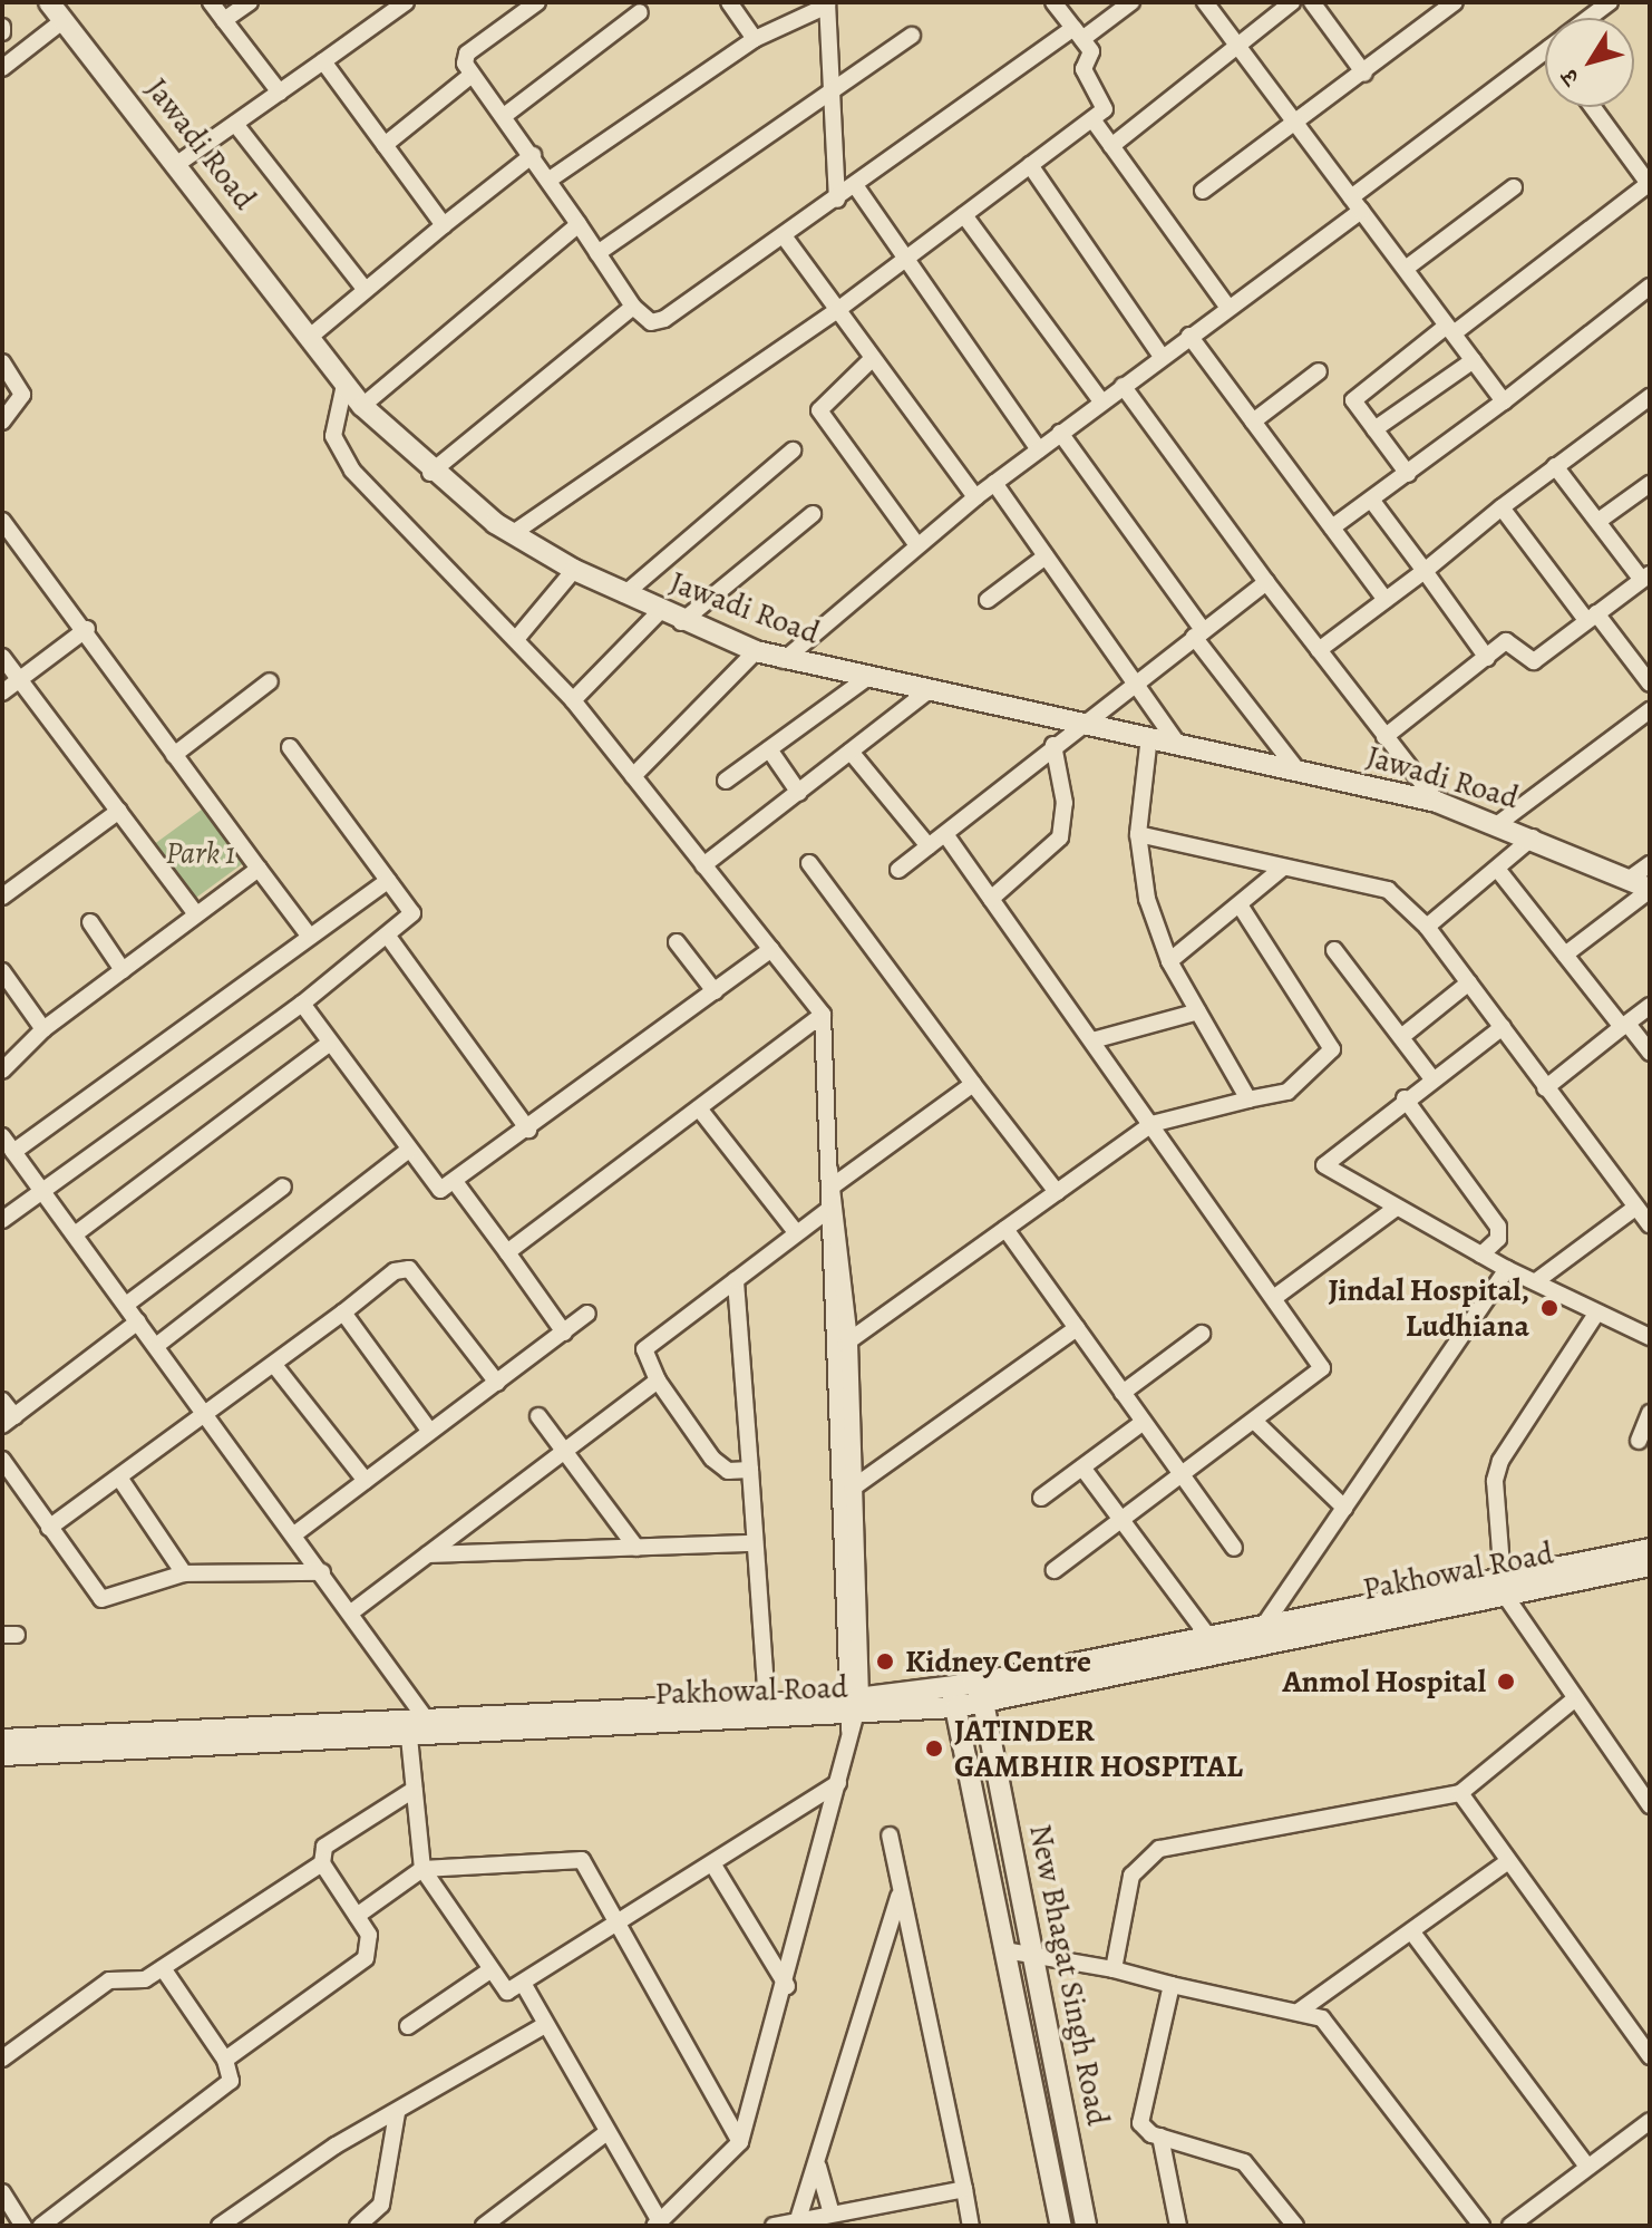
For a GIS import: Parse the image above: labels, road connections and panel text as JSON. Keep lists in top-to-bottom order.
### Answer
{
  "streets": {
    "street": ["Jawadi Road", "Pakhowal Road", "New Bhagat Singh Road"]
  },
  "crossings": [
    ["Pakhowal Road", "New Bhagat Singh Road"]
  ],
  "parks": ["Park 1"],
  "places": [
    "Jindal Hospital, Ludhiana",
    "Kidney Centre",
    "Anmol Hospital",
    "JATINDER GAMBHIR HOSPITAL"
  ],
  "north": "bottom left"
}
